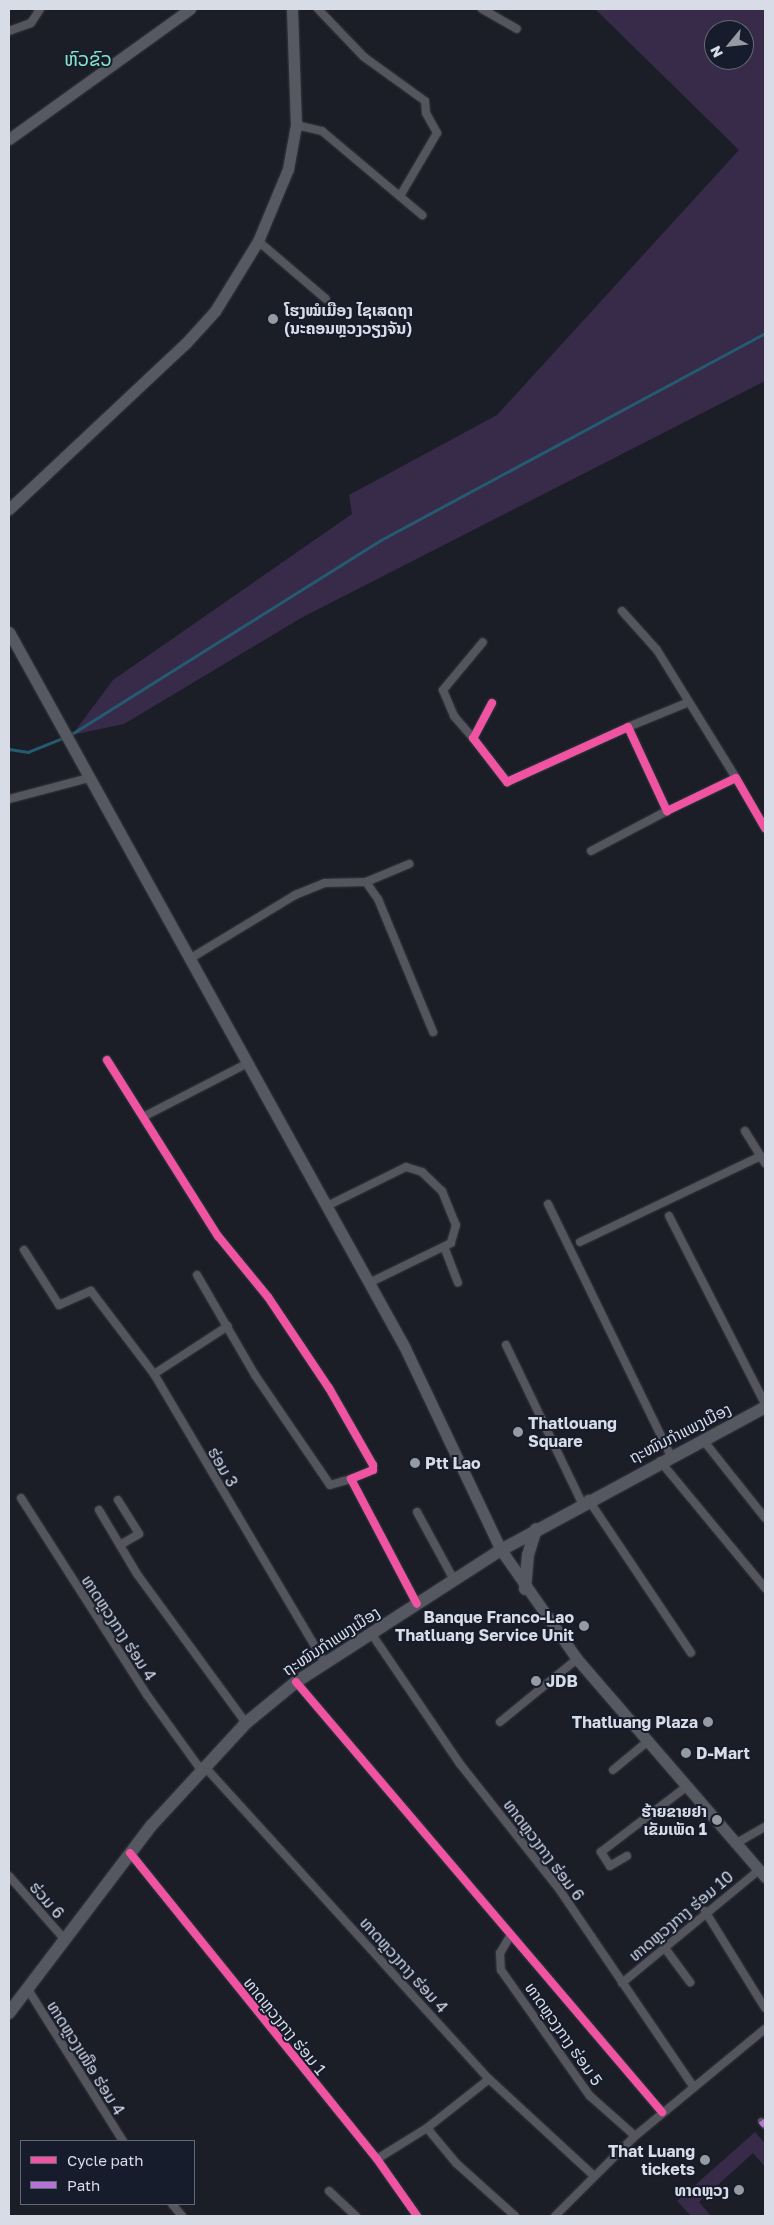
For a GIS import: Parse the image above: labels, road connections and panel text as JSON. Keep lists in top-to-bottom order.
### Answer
{
  "streets": {
    "main road": ["ຖະໜົນກຳແພງເມືອງ"],
    "street": [
      "ຮ່ອມ 3",
      "ທາດຫຼວງກາງ ຮ່ອມ 4",
      "ທາດຫຼວງກາງ ຮ່ອມ 6",
      "ຮ່ວມ 6",
      "ທາດຫຼວງກາງ ຮ່ອມ 10",
      "ທາດຫຼວງກາງ ຮ່ອມ 1",
      "ທາດຫຼວງກາງ ຮ່ອມ 5",
      "ທາດຫຼວງເໜືອ ຮ່ອມ 4"
    ]
  },
  "crossings": [
    ["ຖະໜົນກຳແພງເມືອງ", "ຮ່ອມ 3"],
    ["ຖະໜົນກຳແພງເມືອງ", "ທາດຫຼວງກາງ ຮ່ອມ 4"],
    ["ຖະໜົນກຳແພງເມືອງ", "ທາດຫຼວງກາງ ຮ່ອມ 6"],
    ["ຖະໜົນກຳແພງເມືອງ", "ຮ່ວມ 6"],
    ["ຖະໜົນກຳແພງເມືອງ", "ທາດຫຼວງກາງ ຮ່ອມ 1"],
    ["ຖະໜົນກຳແພງເມືອງ", "ທາດຫຼວງເໜືອ ຮ່ອມ 4"],
    ["ທາດຫຼວງກາງ ຮ່ອມ 6", "ທາດຫຼວງກາງ ຮ່ອມ 10"]
  ],
  "districts": ["ຫົວຂົວ"],
  "places": [
    "ໂຮງໝໍເມືອງ ໄຊເສດຖາ (ນະຄອນຫຼວງວຽງຈັນ)",
    "Thatlouang Square",
    "Ptt Lao",
    "Banque Franco-Lao Thatluang Service Unit",
    "JDB",
    "Thatluang Plaza",
    "D-Mart",
    "ຮ້າຍຂາຍຢາ ເຂັມເພັດ 1",
    "That Luang tickets",
    "ທາດຫຼວງ"
  ],
  "legend": ["Cycle path", "Path"],
  "north": "bottom left"
}
